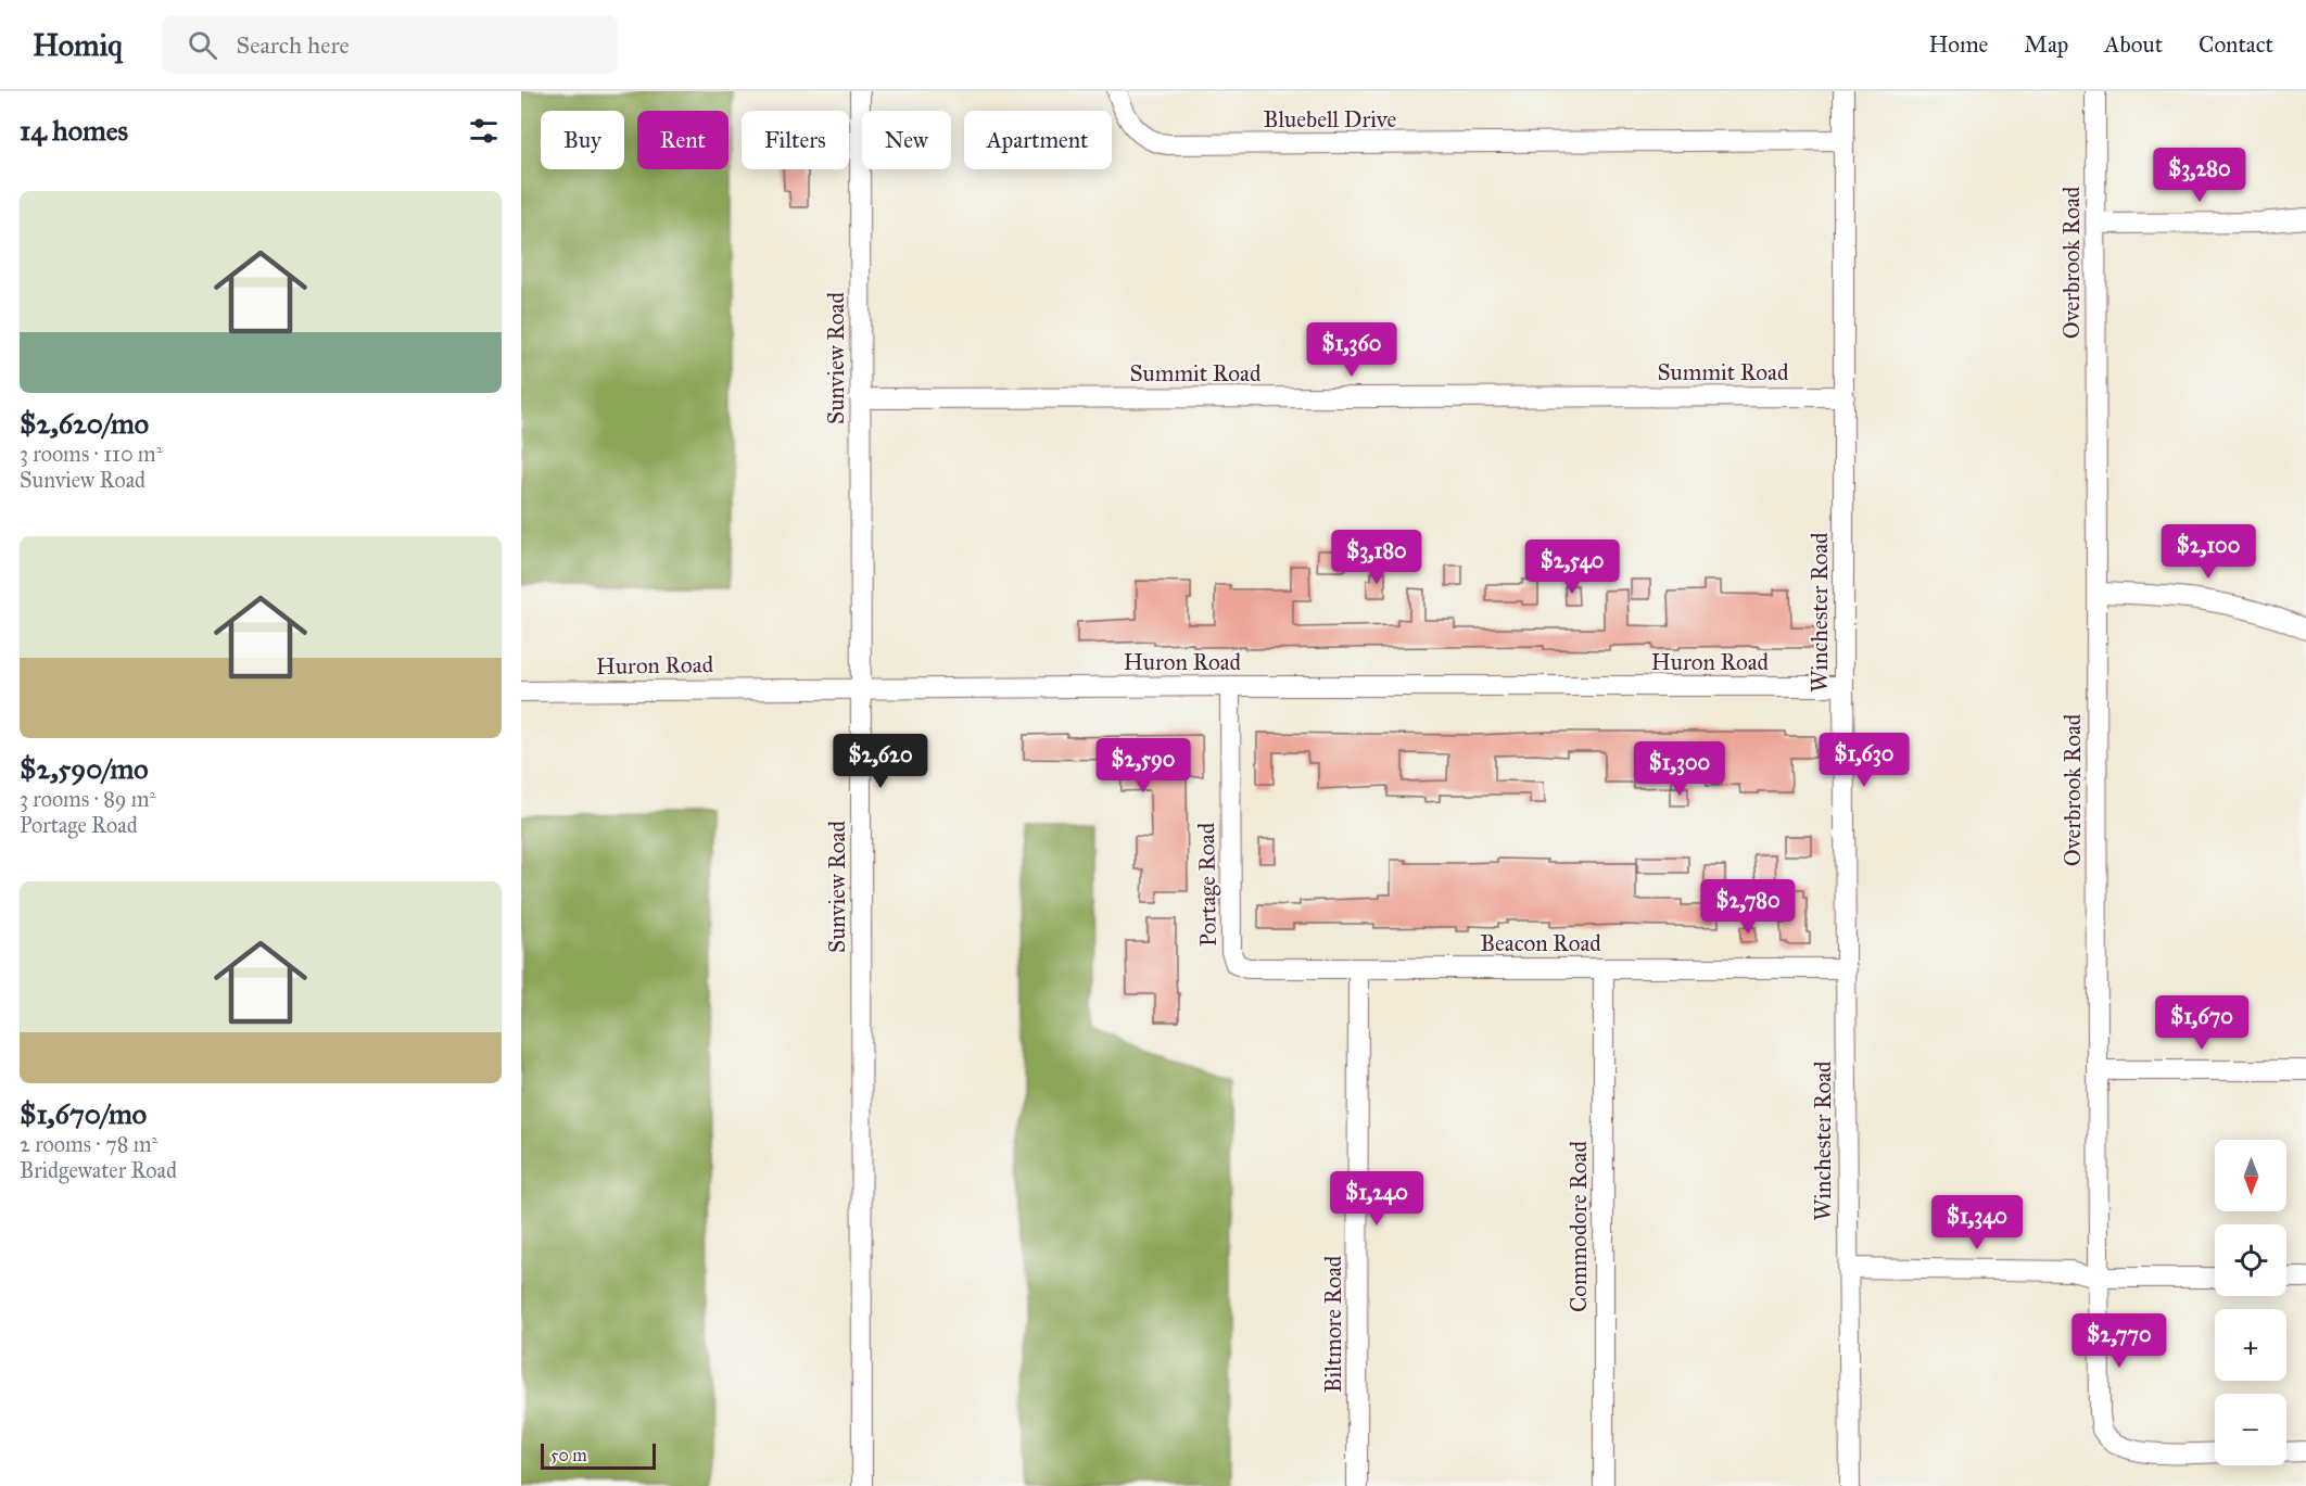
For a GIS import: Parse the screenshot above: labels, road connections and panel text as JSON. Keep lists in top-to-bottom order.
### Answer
{
  "streets": {
    "street": [
      "Bluebell Drive",
      "Overbrook Road",
      "Sunview Road",
      "Summit Road",
      "Winchester Road",
      "Huron Road",
      "Portage Road",
      "Beacon Road",
      "Commodore Road",
      "Biltmore Road"
    ]
  },
  "crossings": [
    ["Bluebell Drive", "Winchester Road"],
    ["Sunview Road", "Summit Road"],
    ["Sunview Road", "Huron Road"],
    ["Summit Road", "Winchester Road"],
    ["Winchester Road", "Huron Road"],
    ["Winchester Road", "Beacon Road"],
    ["Huron Road", "Portage Road"],
    ["Portage Road", "Beacon Road"],
    ["Beacon Road", "Commodore Road"],
    ["Beacon Road", "Biltmore Road"]
  ],
  "scale_bar": "50 m",
  "north": "bottom",
  "page": {
    "header": "Homiq",
    "search": "Search here",
    "nav": [
      "Home",
      "Map",
      "About",
      "Contact"
    ],
    "heading": "14 homes",
    "chip": [
      "Buy",
      "Rent",
      "Filters",
      "New",
      "Apartment"
    ],
    "price": [
      "$3,280",
      "$1,360",
      "$2,100",
      "$3,180",
      "$2,540",
      "$1,630",
      "$2,620",
      "$2,590",
      "$1,300",
      "$2,780",
      "$1,670",
      "$1,240",
      "$1,340",
      "$2,770"
    ],
    "list": [
      {
        "name": "$2,620/mo",
        "note": "3 rooms · 110 m² · Sunview Road"
      },
      {
        "name": "$2,590/mo",
        "note": "3 rooms · 89 m² · Portage Road"
      },
      {
        "name": "$1,670/mo",
        "note": "2 rooms · 78 m² · Bridgewater Road"
      }
    ],
    "map_buttons": ["+", "−"],
    "scale": "50 m"
  }
}
